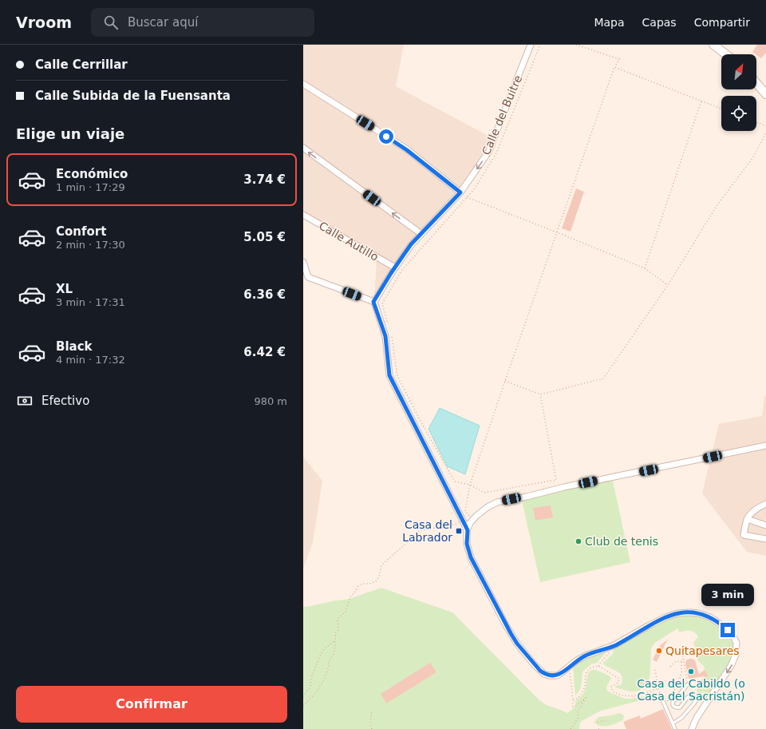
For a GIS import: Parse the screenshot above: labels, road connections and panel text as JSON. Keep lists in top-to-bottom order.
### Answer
{
  "streets": {
    "street": ["Calle del Buitre", "Calle Autillo"]
  },
  "crossings": [
    ["Calle del Buitre", "Calle Autillo"]
  ],
  "one_way": ["Calle del Buitre"],
  "places": {
    "transit": ["Casa del Labrador"],
    "other": ["Club de tenis", "Quitapesares", "Casa del Cabildo (o Casa del Sacristán)"]
  },
  "north": "top right",
  "page": {
    "header": "Vroom",
    "search": "Buscar aquí",
    "nav": ["Mapa", "Capas", "Compartir"],
    "banner": ["Calle Cerrillar", "Calle Subida de la Fuensanta"],
    "heading": "Elige un viaje",
    "list": [
      {
        "name": "Económico",
        "note": "1 min · 17:29",
        "value": "3.74 €"
      },
      {
        "name": "Confort",
        "note": "2 min · 17:30",
        "value": "5.05 €"
      },
      {
        "name": "XL",
        "note": "3 min · 17:31",
        "value": "6.36 €"
      },
      {
        "name": "Black",
        "note": "4 min · 17:32",
        "value": "6.42 €"
      }
    ],
    "pay": ["Efectivo", "980 m"],
    "bubble": "3 min",
    "buttons": "Confirmar"
  }
}
